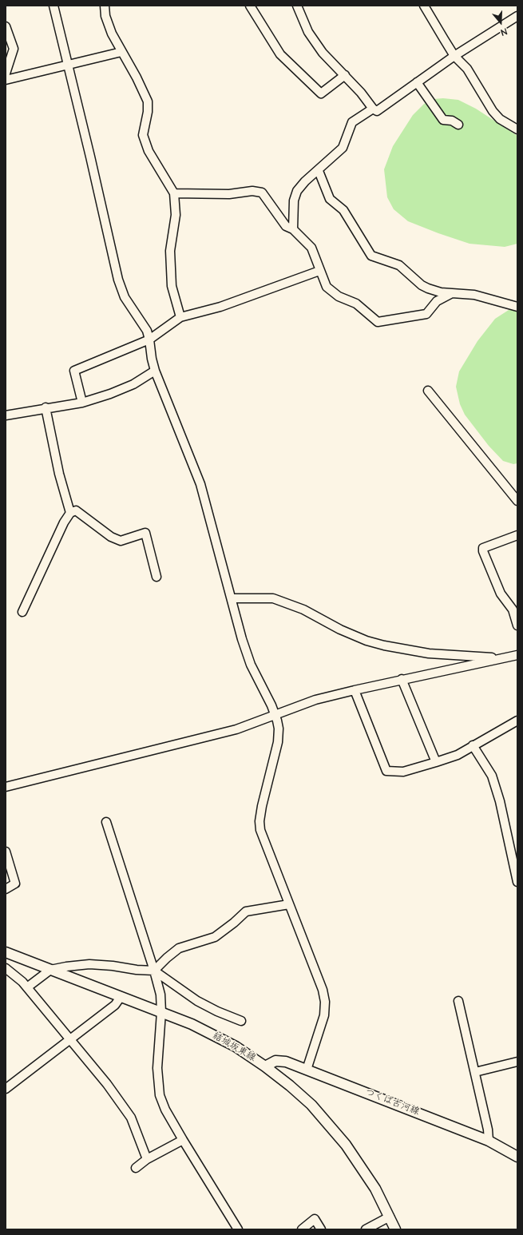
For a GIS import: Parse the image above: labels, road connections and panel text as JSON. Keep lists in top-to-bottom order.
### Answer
{
  "streets": {
    "main road": ["結城坂東線", "つくば古河線"]
  },
  "crossings": [
    ["結城坂東線", "つくば古河線"]
  ],
  "north": "bottom"
}
